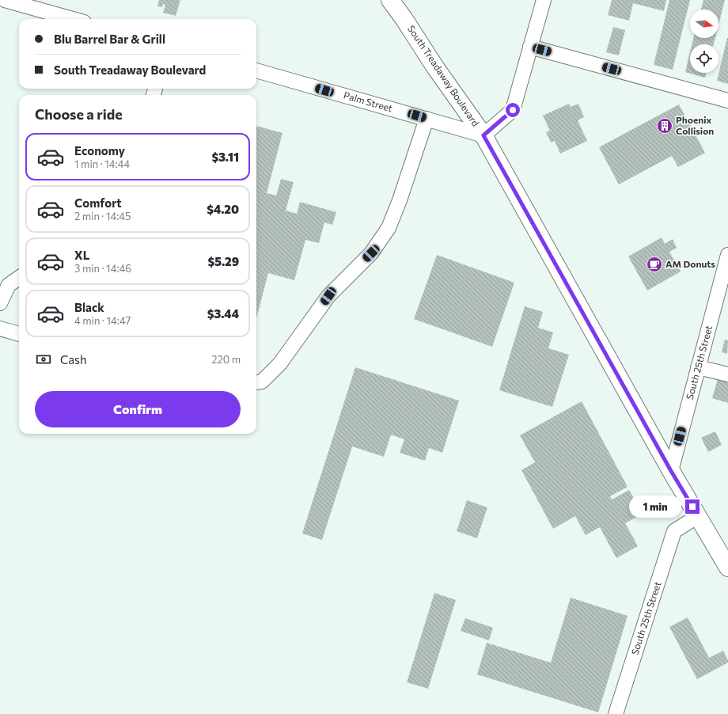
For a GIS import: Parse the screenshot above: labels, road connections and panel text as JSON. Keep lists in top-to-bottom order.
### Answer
{
  "streets": {
    "main road": ["South Treadaway Boulevard"],
    "street": ["Palm Street", "South 25th Street"]
  },
  "crossings": [
    ["South Treadaway Boulevard", "Palm Street"],
    ["South Treadaway Boulevard", "South 25th Street"]
  ],
  "places": {
    "building": ["Phoenix Collision"],
    "cafe": ["AM Donuts"]
  },
  "north": "right",
  "page": {
    "banner": ["Blu Barrel Bar & Grill", "South Treadaway Boulevard"],
    "heading": "Choose a ride",
    "list": [
      {
        "name": "Economy",
        "note": "1 min · 14:44",
        "value": "$3.11"
      },
      {
        "name": "Comfort",
        "note": "2 min · 14:45",
        "value": "$4.20"
      },
      {
        "name": "XL",
        "note": "3 min · 14:46",
        "value": "$5.29"
      },
      {
        "name": "Black",
        "note": "4 min · 14:47",
        "value": "$3.44"
      }
    ],
    "pay": ["Cash", "220 m"],
    "buttons": "Confirm",
    "bubble": "1 min"
  }
}
